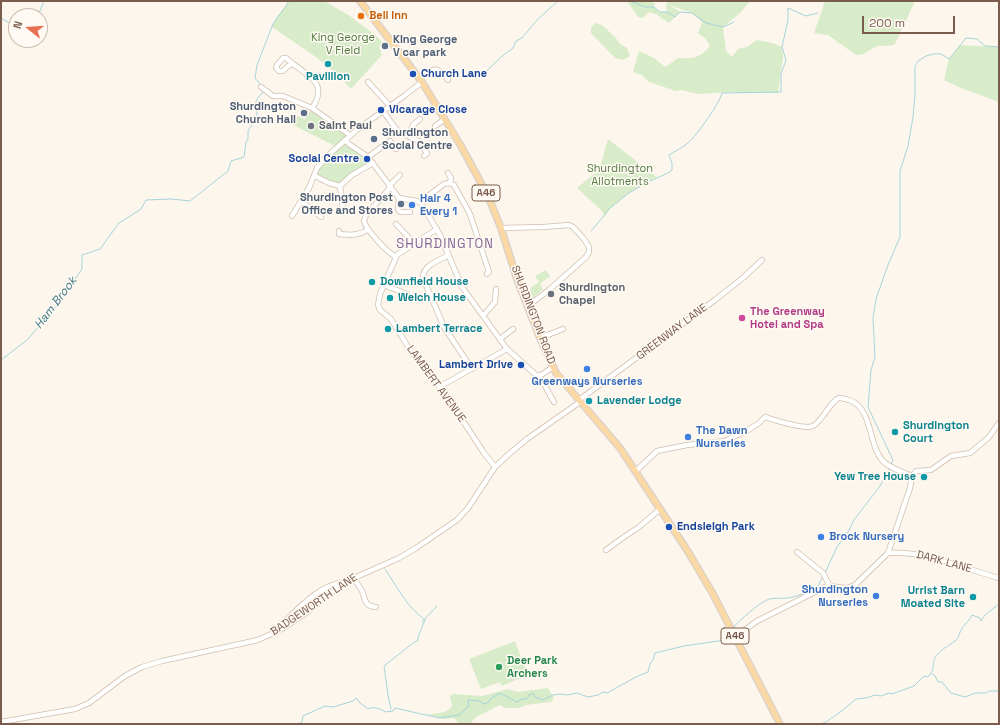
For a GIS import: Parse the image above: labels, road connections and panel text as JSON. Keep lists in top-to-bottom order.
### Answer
{
  "streets": {
    "main road": ["A46", "SHURDINGTON ROAD"],
    "street": [
      "GREENWAY LANE",
      "LAMBERT AVENUE",
      "DARK LANE",
      "BADGEWORTH LANE"
    ]
  },
  "crossings": [
    ["SHURDINGTON ROAD", "GREENWAY LANE"],
    ["SHURDINGTON ROAD", "BADGEWORTH LANE"],
    ["GREENWAY LANE", "BADGEWORTH LANE"],
    ["LAMBERT AVENUE", "BADGEWORTH LANE"]
  ],
  "districts": ["SHURDINGTON"],
  "water": ["Ham Brook"],
  "parks": ["King George V Field", "Shurdington Allotments"],
  "places": [
    "Bell Inn",
    "King George V car park",
    "Pavillion",
    "Church Lane",
    "Vicarage Close",
    "Shurdington Church Hall",
    "Saint Paul",
    "Shurdington Social Centre",
    "Social Centre",
    "Shurdington Post Office and Stores",
    "Hair 4 Every 1",
    "Downfield House",
    "Shurdington Chapel",
    "Welch House",
    "The Greenway Hotel and Spa",
    "Lambert Terrace",
    "Lambert Drive",
    "Greenways Nurseries",
    "Lavender Lodge",
    "Shurdington Court",
    "The Dawn Nurseries",
    "Yew Tree House",
    "Endsleigh Park",
    "Brock Nursery",
    "Shurdington Nurseries",
    "Urrist Barn Moated Site",
    "Deer Park Archers"
  ],
  "scale_bar": "200 m",
  "north": "left"
}
